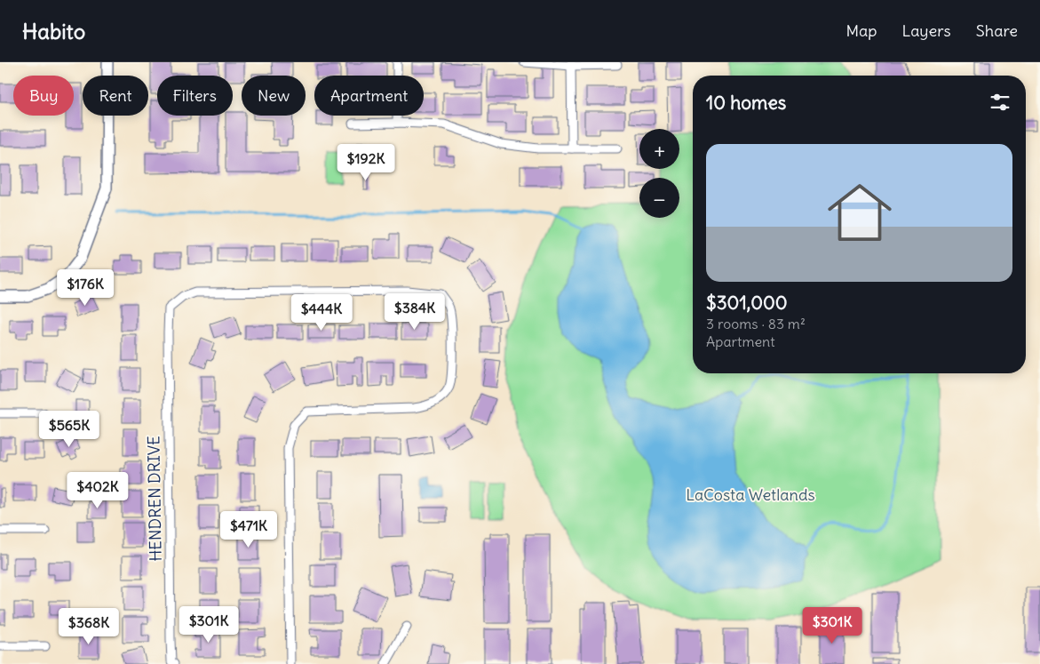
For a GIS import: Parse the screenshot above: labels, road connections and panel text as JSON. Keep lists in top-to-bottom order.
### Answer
{
  "streets": {
    "street": ["HENDREN DRIVE"]
  },
  "parks": ["LaCosta Wetlands"],
  "page": {
    "header": "Habito",
    "nav": ["Map", "Layers", "Share"],
    "chip": [
      "Buy",
      "Rent",
      "Filters",
      "New",
      "Apartment"
    ],
    "heading": "10 homes",
    "map_buttons": ["+", "−"],
    "list": [
      {
        "name": "$301,000",
        "note": "3 rooms · 83 m² · Apartment"
      }
    ],
    "price": [
      "$192K",
      "$176K",
      "$384K",
      "$444K",
      "$565K",
      "$402K",
      "$471K",
      "$301K",
      "$301K",
      "$368K"
    ]
  }
}
